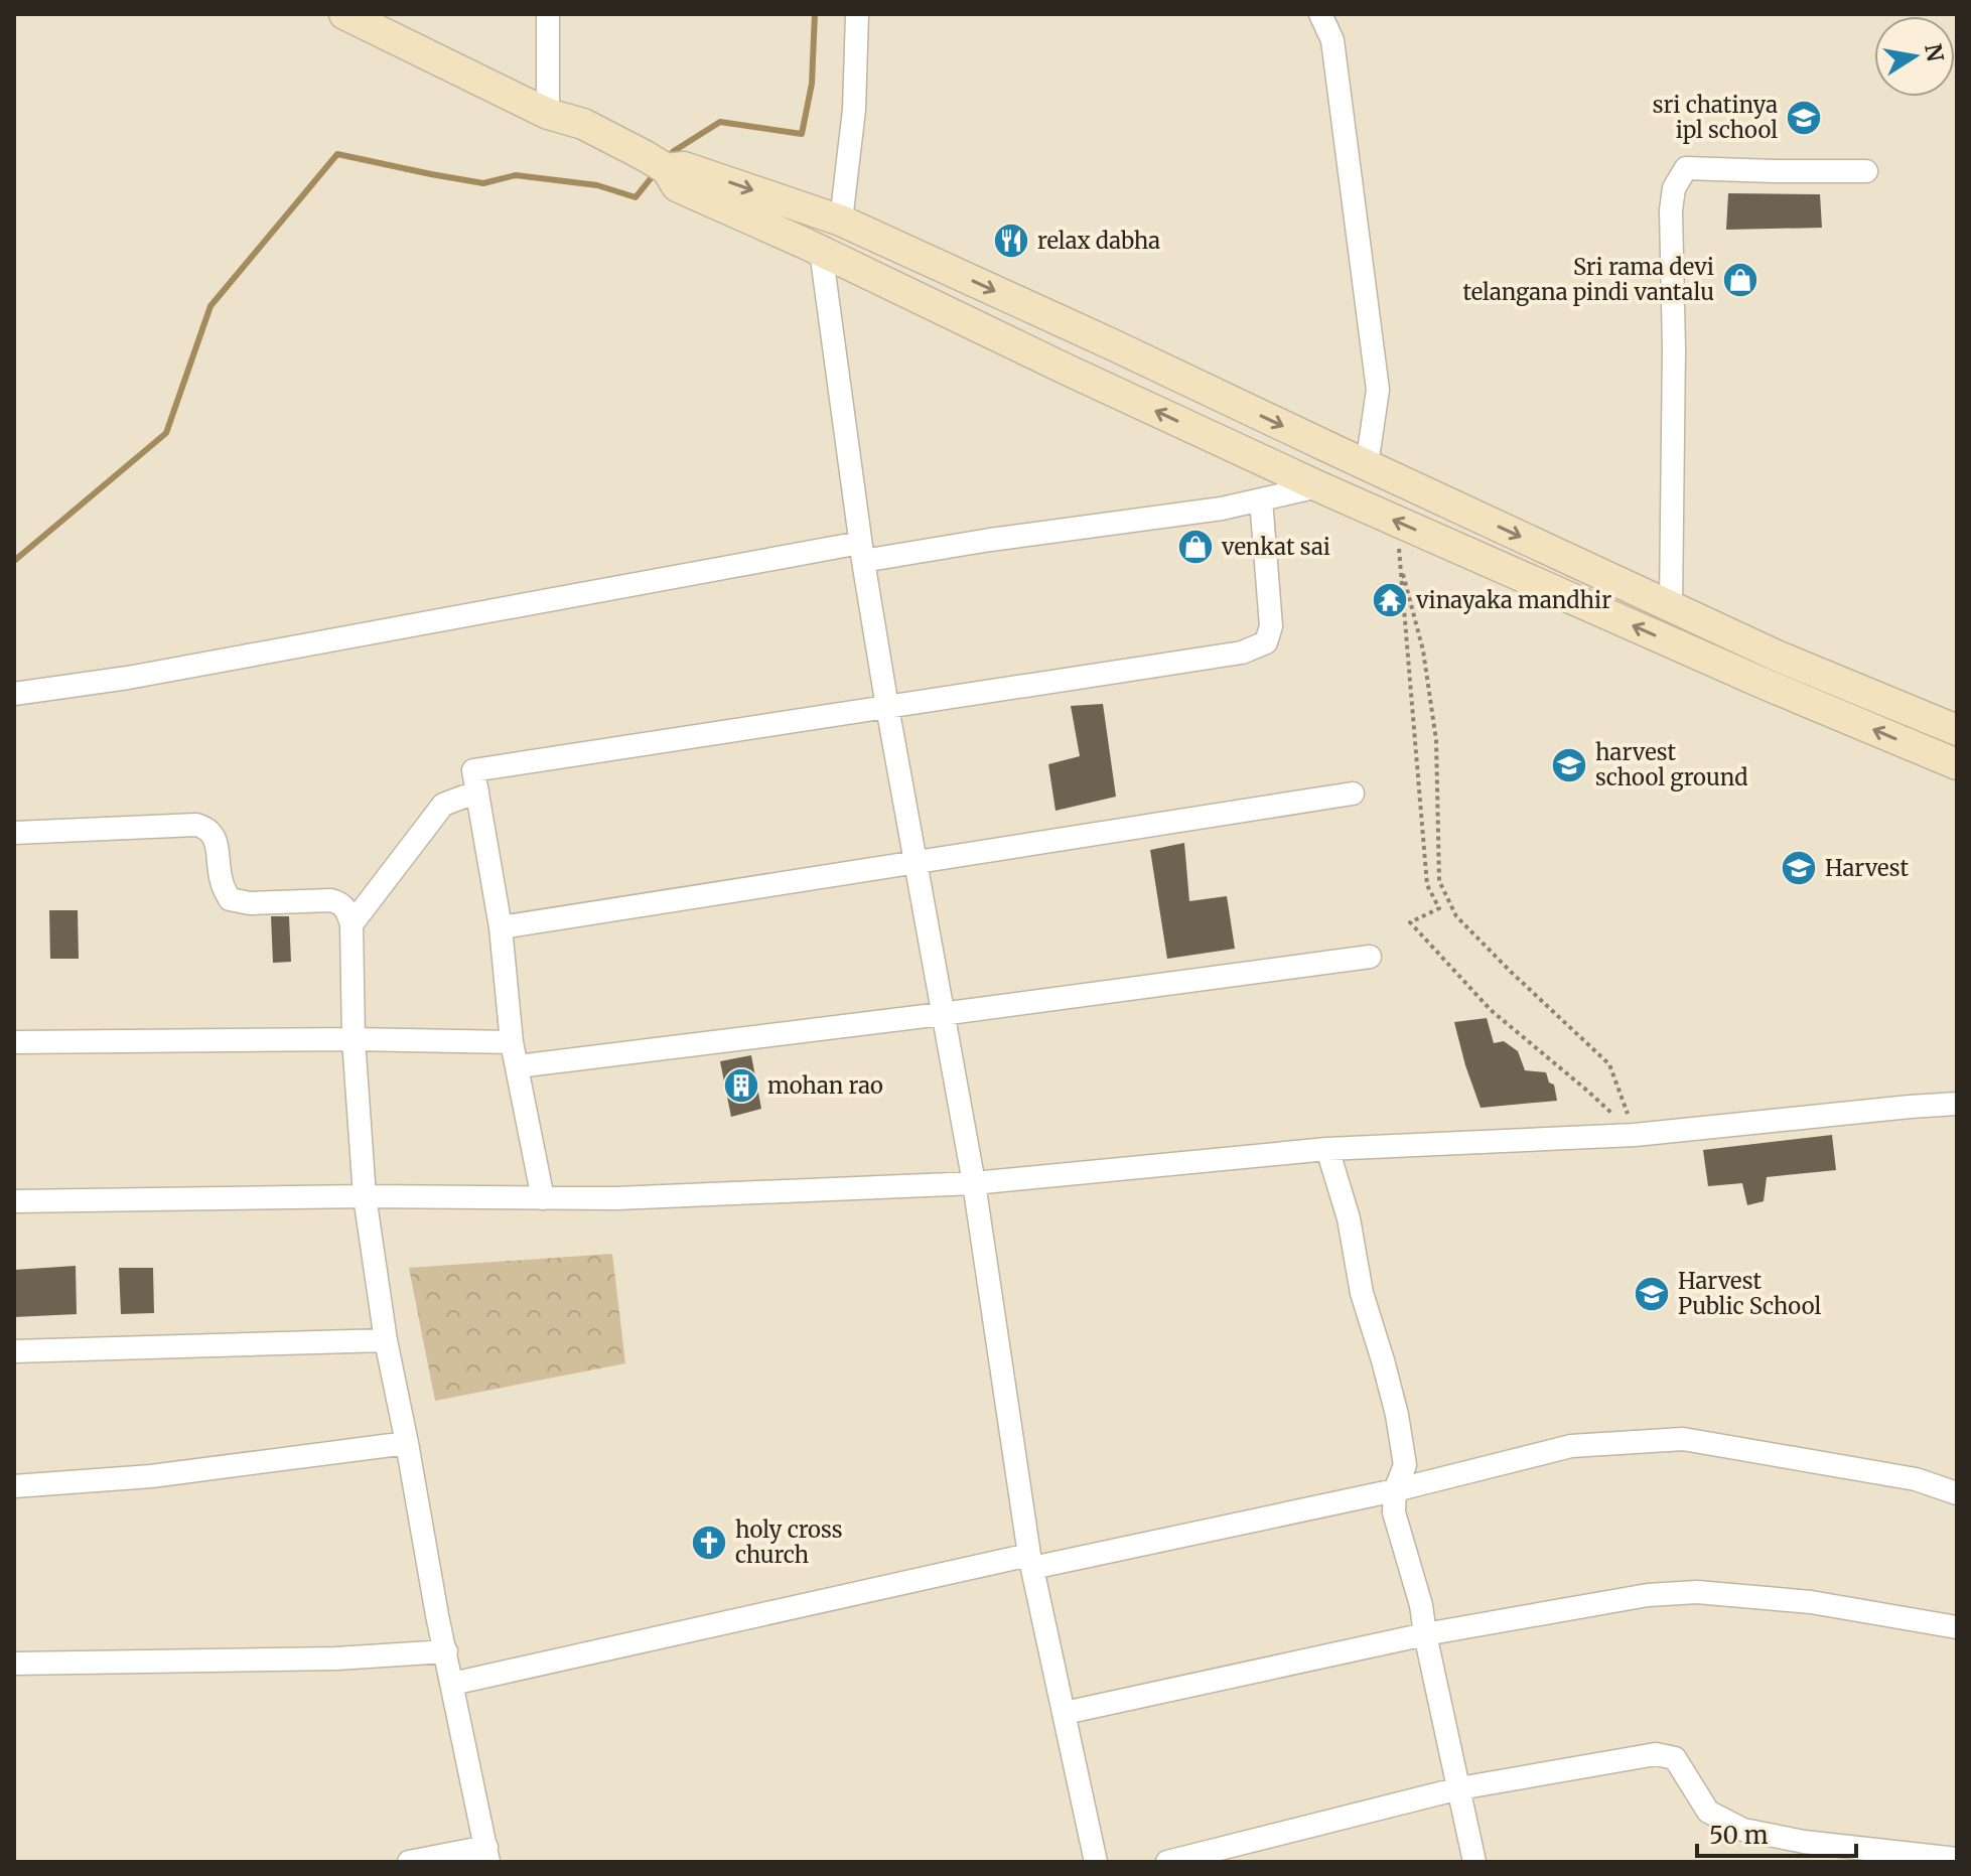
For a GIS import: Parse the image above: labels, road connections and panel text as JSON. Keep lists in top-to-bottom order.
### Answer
{
  "places": {
    "school or university": [
      "sri chatinya ipl school",
      "harvest school ground",
      "Harvest",
      "Harvest Public School"
    ],
    "restaurant": ["relax dabha"],
    "shop": ["Sri rama devi telangana pindi vantalu", "venkat sai"],
    "temple": ["vinayaka mandhir"],
    "building": ["mohan rao"],
    "church": ["holy cross church"]
  },
  "scale_bar": "50 m",
  "north": "right"
}
